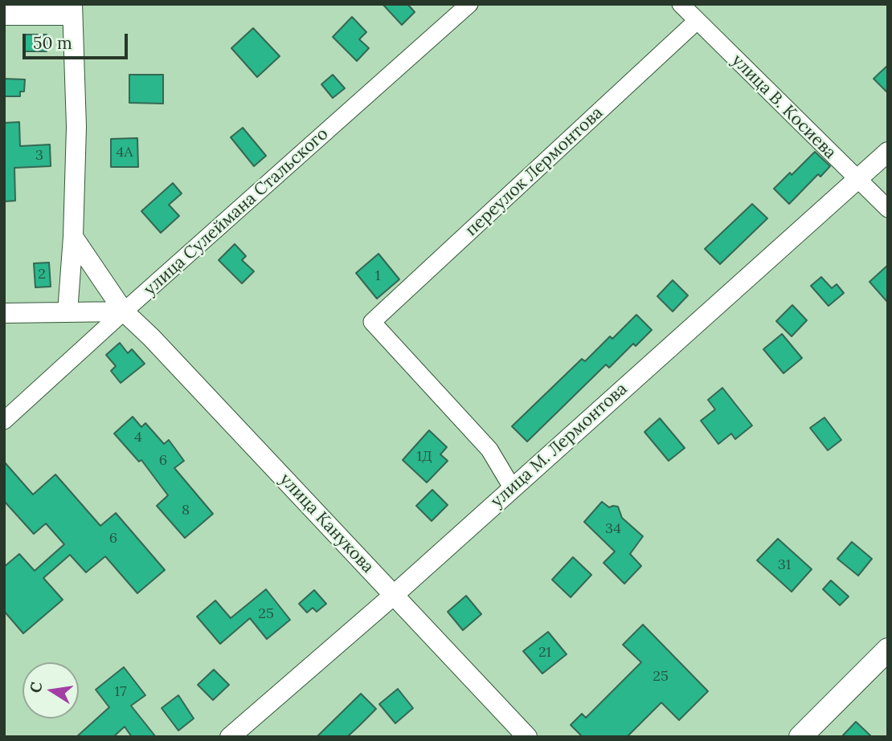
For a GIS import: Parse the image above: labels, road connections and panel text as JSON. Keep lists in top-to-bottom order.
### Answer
{
  "streets": {
    "street": [
      "улица В. Косиева",
      "переулок Лермонтова",
      "улица Сулеймана Стальского",
      "улица М. Лермонтова",
      "улица Канукова"
    ]
  },
  "crossings": [
    ["улица В. Косиева", "переулок Лермонтова"],
    ["улица В. Косиева", "улица М. Лермонтова"],
    ["переулок Лермонтова", "улица М. Лермонтова"],
    ["улица Сулеймана Стальского", "улица Канукова"],
    ["улица М. Лермонтова", "улица Канукова"]
  ],
  "house_numbers": [
    "4А",
    "3",
    "2",
    "1",
    "4",
    "1Д",
    "6",
    "8",
    "34",
    "6",
    "31",
    "25",
    "21",
    "25",
    "17"
  ],
  "scale_bar": "50 m",
  "north": "left"
}
